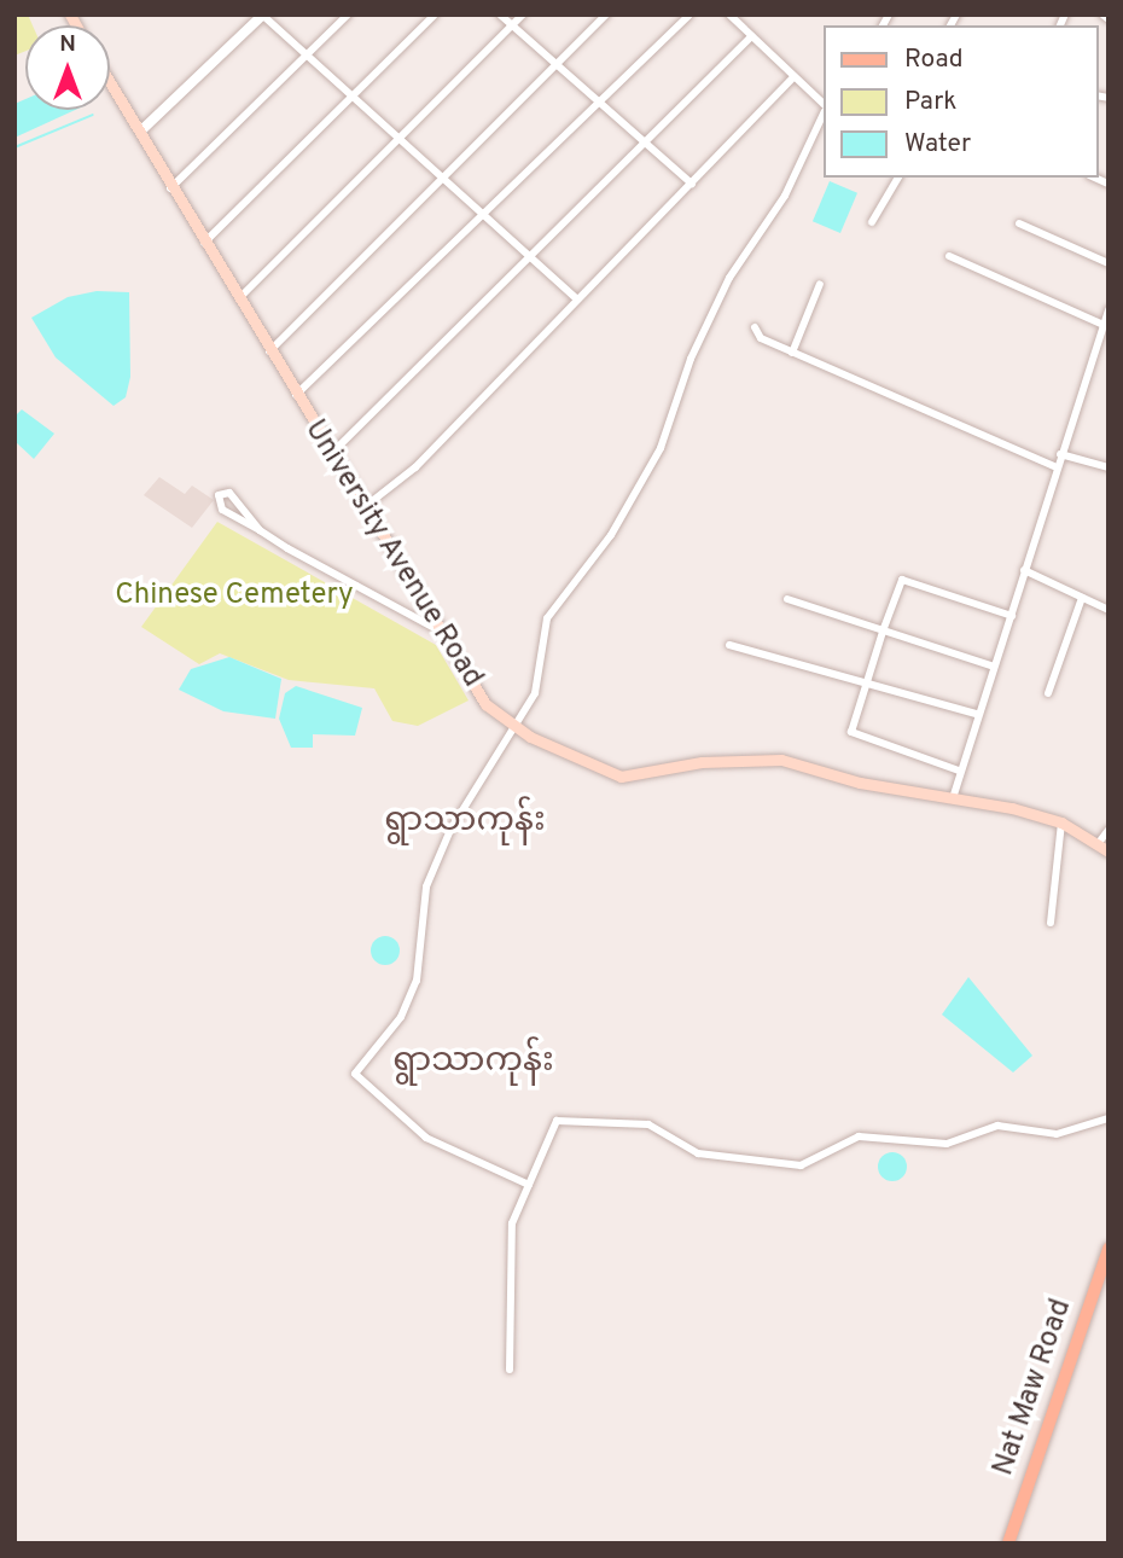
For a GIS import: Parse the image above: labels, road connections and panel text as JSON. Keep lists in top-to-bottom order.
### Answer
{
  "streets": {
    "main road": ["University Avenue Road", "Nat Maw Road"]
  },
  "districts": ["ရွာသာကုန်း", "ရွာသာကုန်း"],
  "parks": ["Chinese Cemetery"],
  "legend": ["Road", "Park", "Water"],
  "north": "top"
}
